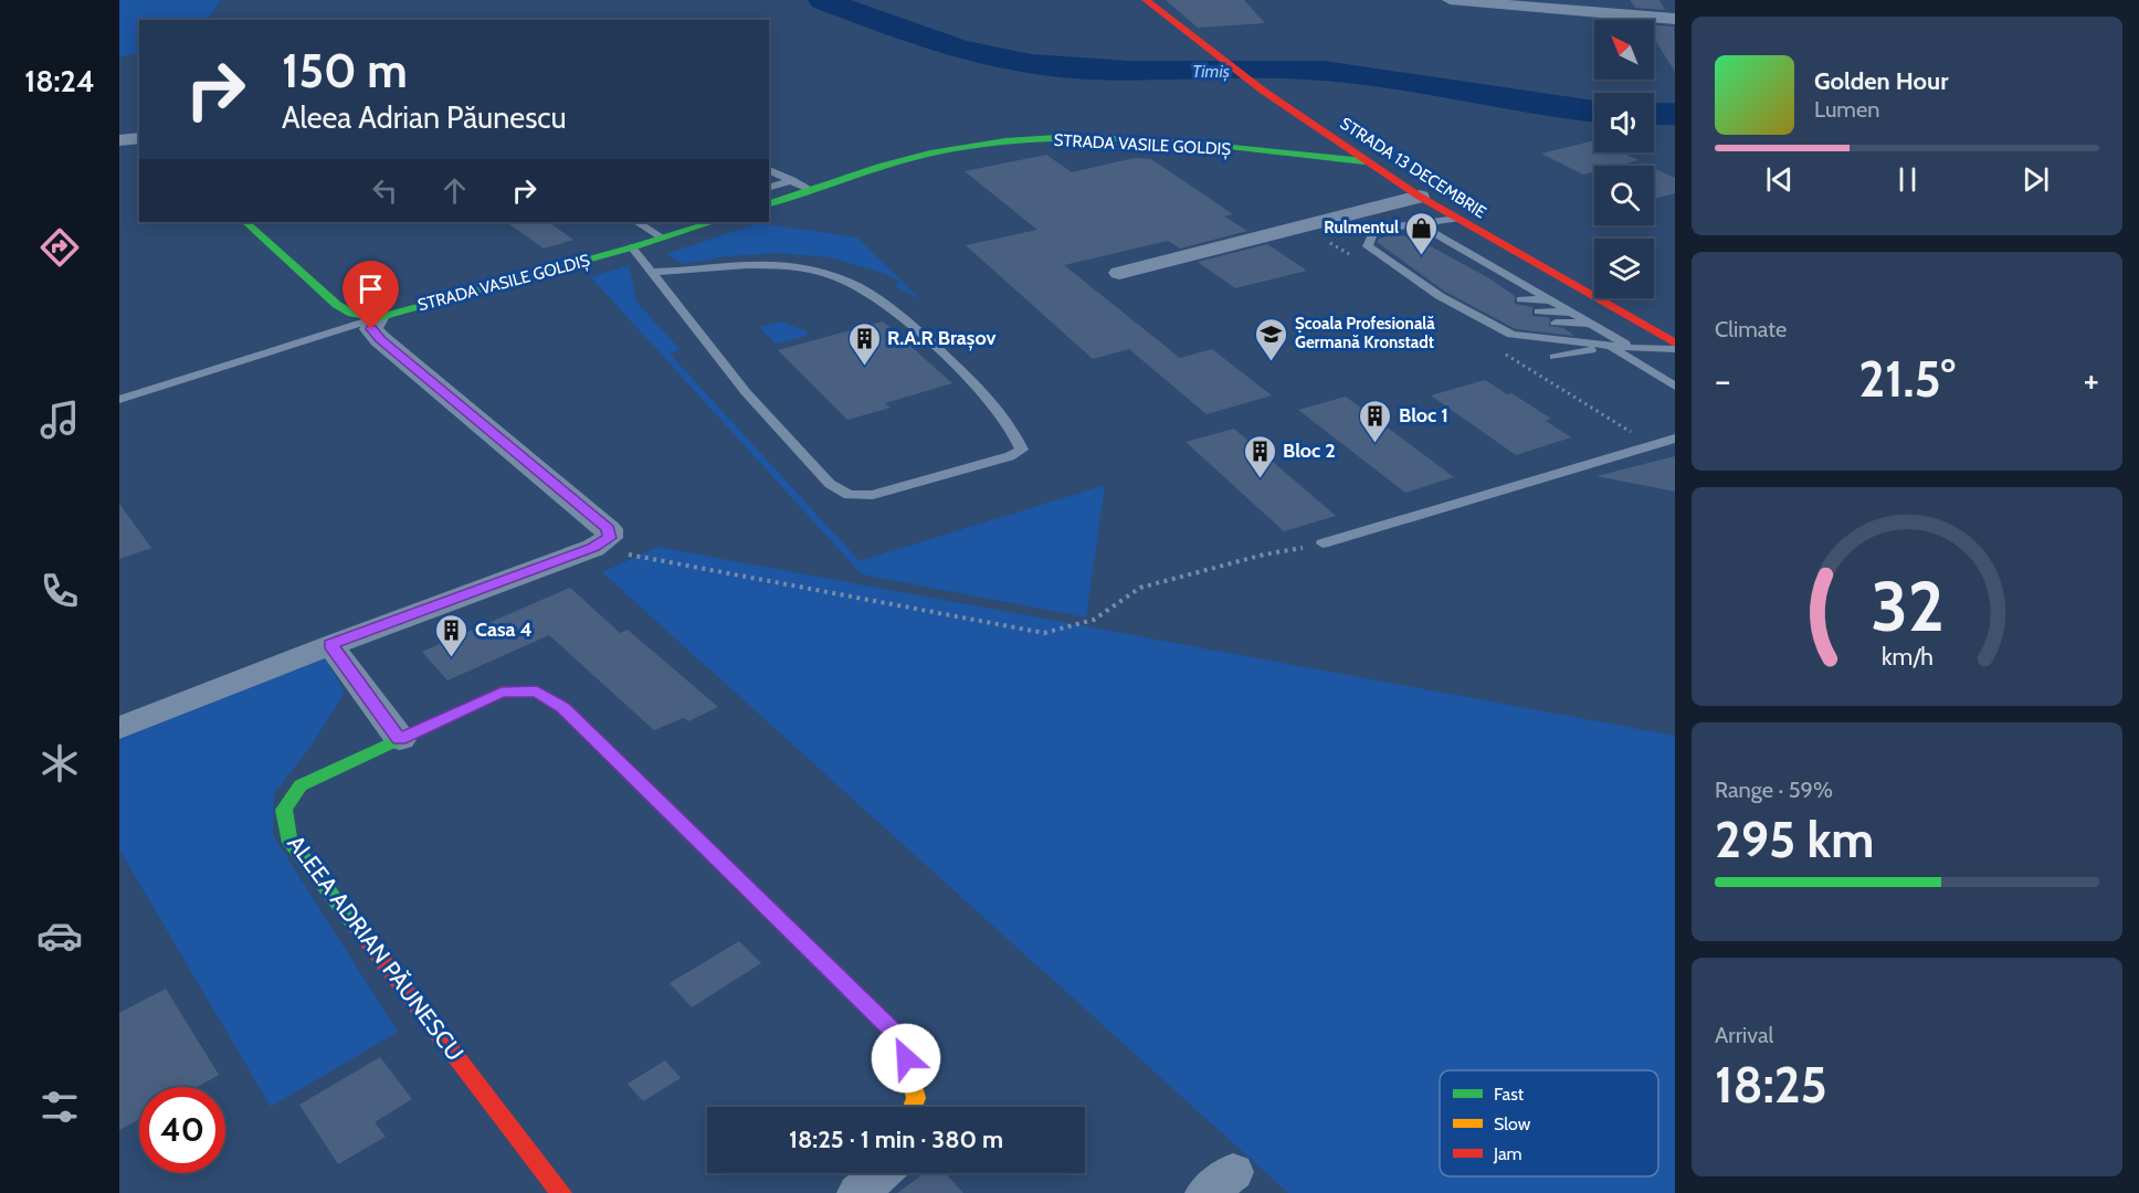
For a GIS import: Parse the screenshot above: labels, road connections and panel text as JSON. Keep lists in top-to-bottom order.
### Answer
{
  "streets": {
    "street": ["STRADA VASILE GOLDIȘ", "STRADA 13 DECEMBRIE", "ALEEA ADRIAN PĂUNESCU"]
  },
  "crossings": [
    ["STRADA VASILE GOLDIȘ", "STRADA 13 DECEMBRIE"]
  ],
  "water": ["Timiș"],
  "places": {
    "shop": ["Rulmentul"],
    "school or university": ["Școala Profesională Germană Kronstadt"],
    "building": [
      "R.A.R Brașov",
      "Bloc 1",
      "Bloc 2",
      "Casa 4"
    ]
  },
  "legend": ["Fast", "Slow", "Jam"],
  "north": "top left",
  "page": {
    "tabs": "18:24",
    "turn": ["150 m", "Aleea Adrian Păunescu"],
    "song": ["Golden Hour", "Lumen"],
    "tile": [
      "Climate",
      ["Range · 59%", "295 km"],
      ["Arrival", "18:25"]
    ],
    "heat": ["−", "21.5°", "+"],
    "limit": "40",
    "trip": "18:25 · 1 min · 380 m",
    "gauge": ["32", "km/h"]
  }
}
